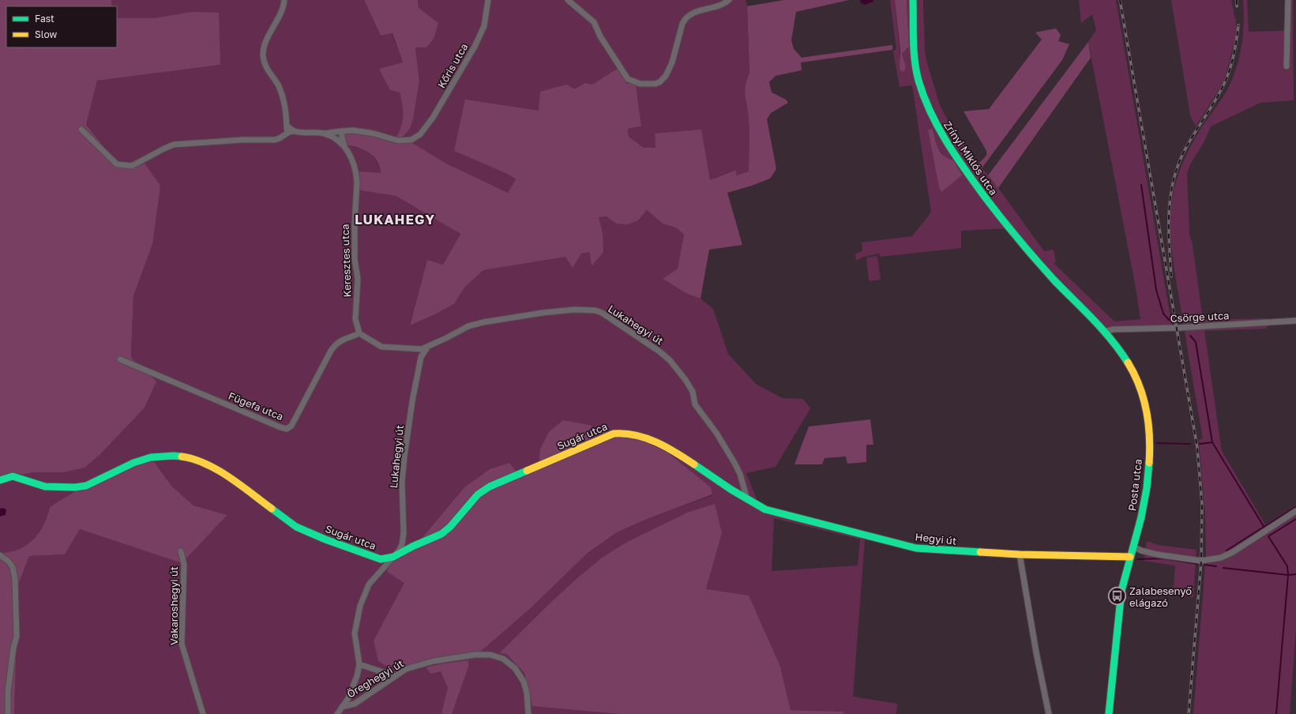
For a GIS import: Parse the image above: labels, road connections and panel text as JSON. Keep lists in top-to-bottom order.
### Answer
{
  "streets": {
    "street": [
      "Kőris utca",
      "Zrínyi Miklós utca",
      "Keresztes utca",
      "Csörge utca",
      "Lukahegyi út",
      "Fügefa utca",
      "Sugár utca",
      "Posta utca",
      "Hegyi út",
      "Vakaroshegyi út",
      "Öreghegyi út"
    ]
  },
  "crossings": [
    ["Zrínyi Miklós utca", "Posta utca"],
    ["Keresztes utca", "Fügefa utca"],
    ["Csörge utca", "Posta utca"],
    ["Lukahegyi út", "Sugár utca"],
    ["Lukahegyi út", "Hegyi út"],
    ["Sugár utca", "Hegyi út"],
    ["Posta utca", "Hegyi út"]
  ],
  "districts": ["LUKAHEGY"],
  "places": {
    "bus stop": ["Zalabesenyő elágazó"]
  },
  "legend": ["Fast", "Slow"]
}
